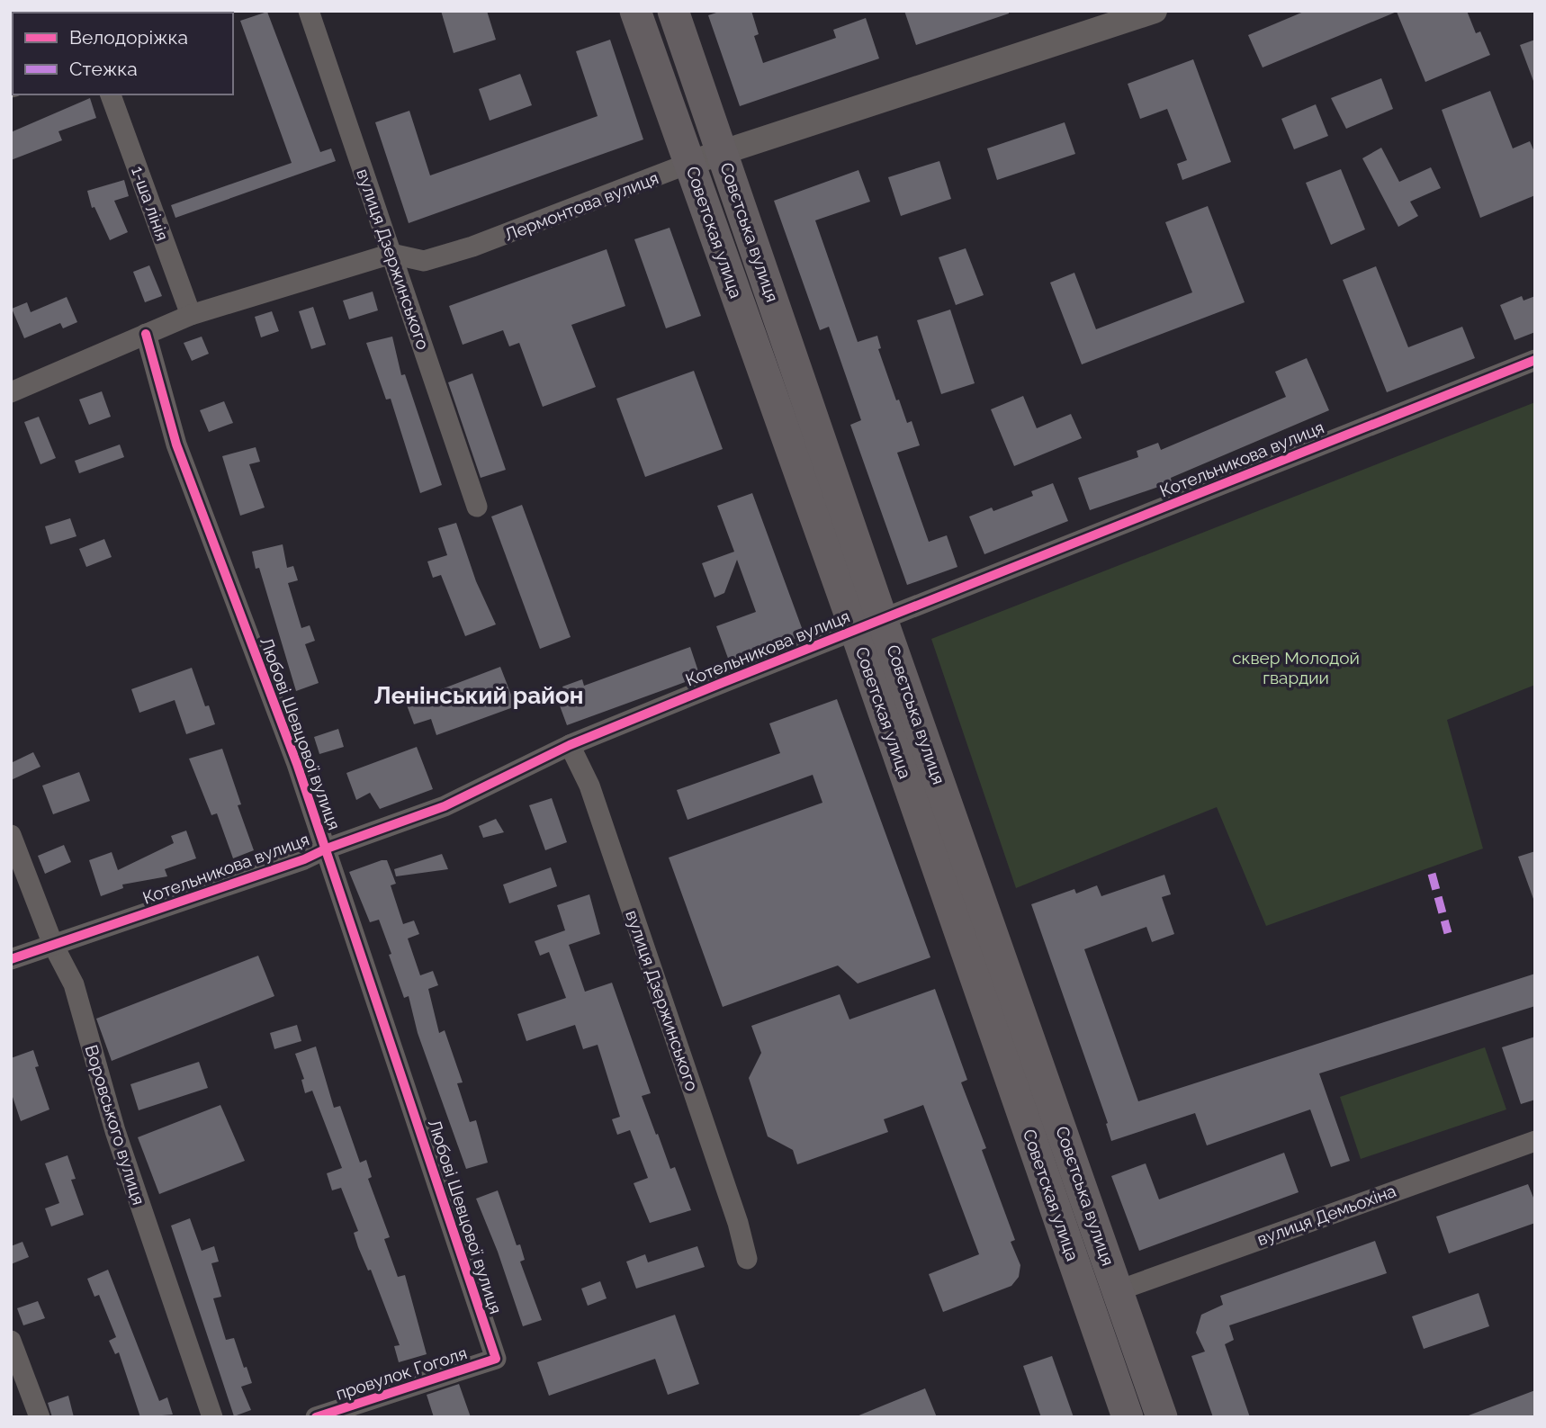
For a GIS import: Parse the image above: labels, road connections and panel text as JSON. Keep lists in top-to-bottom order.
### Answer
{
  "streets": {
    "main road": ["Советская улица", "Совєтська вулиця"],
    "street": [
      "1-ша лінія",
      "Лермонтова вулиця",
      "вулиця Дзержинського",
      "Котельникова вулиця",
      "Любові Шевцової вулиця",
      "Воровського вулиця",
      "вулиця Демьохіна",
      "провулок Гоголя"
    ]
  },
  "crossings": [
    ["1-ша лінія", "Лермонтова вулиця"],
    ["Лермонтова вулиця", "Советская улица"],
    ["Лермонтова вулиця", "Совєтська вулиця"],
    ["Лермонтова вулиця", "вулиця Дзержинського"],
    ["Лермонтова вулиця", "Любові Шевцової вулиця"],
    ["Советская улица", "Совєтська вулиця"],
    ["Советская улица", "Котельникова вулиця"],
    ["Совєтська вулиця", "Котельникова вулиця"],
    ["Совєтська вулиця", "вулиця Демьохіна"],
    ["вулиця Дзержинського", "Котельникова вулиця"],
    ["Котельникова вулиця", "Любові Шевцової вулиця"],
    ["Котельникова вулиця", "Воровського вулиця"],
    ["Любові Шевцової вулиця", "провулок Гоголя"]
  ],
  "districts": ["Ленінський район"],
  "parks": ["сквер Молодой гвардии"],
  "legend": ["Велодоріжка", "Стежка"]
}
